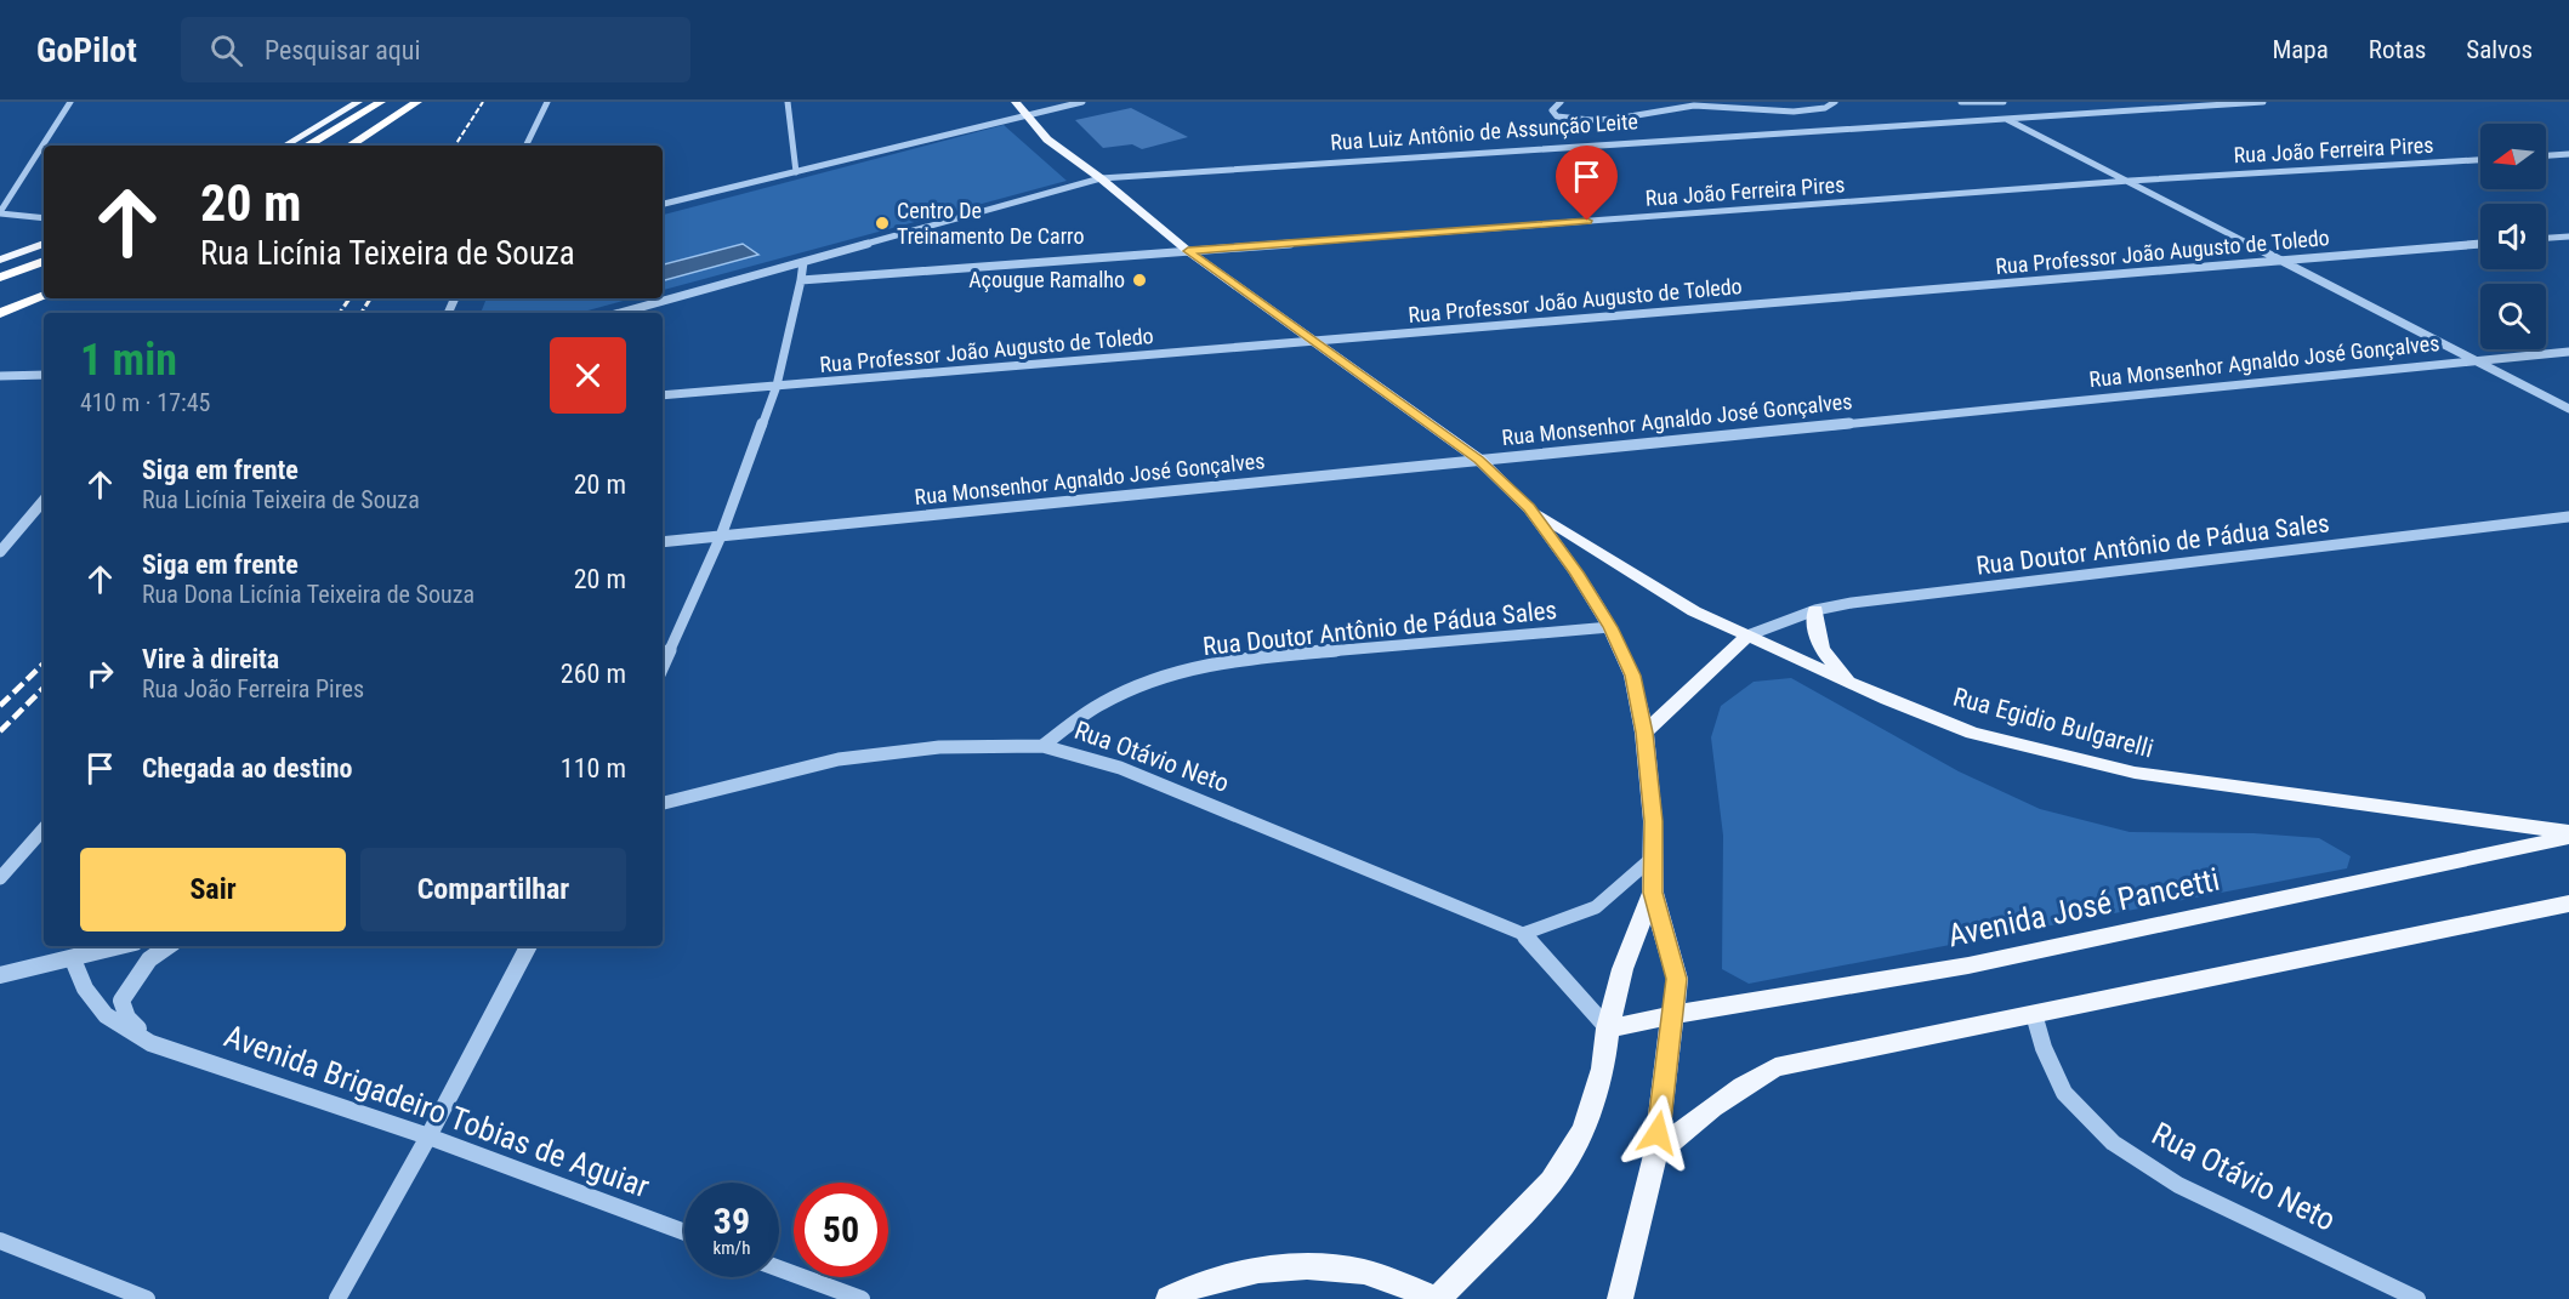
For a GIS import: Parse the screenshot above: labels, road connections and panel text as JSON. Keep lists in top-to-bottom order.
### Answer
{
  "streets": {
    "main road": ["Rua Egidio Bulgarelli", "Avenida José Pancetti"],
    "street": [
      "Rua Luiz Antônio de Assunção Leite",
      "Rua João Ferreira Pires",
      "Rua Professor João Augusto de Toledo",
      "Rua Monsenhor Agnaldo José Gonçalves",
      "Rua Doutor Antônio de Pádua Sales",
      "Rua Otávio Neto",
      "Avenida Brigadeiro Tobias de Aguiar"
    ]
  },
  "crossings": [
    ["Rua Doutor Antônio de Pádua Sales", "Rua Egidio Bulgarelli"],
    ["Rua Doutor Antônio de Pádua Sales", "Rua Otávio Neto"],
    ["Rua Egidio Bulgarelli", "Avenida José Pancetti"],
    ["Rua Otávio Neto", "Avenida José Pancetti"]
  ],
  "places": ["Centro De Treinamento De Carro", "Açougue Ramalho"],
  "north": "left",
  "page": {
    "header": "GoPilot",
    "search": "Pesquisar aqui",
    "nav": ["Mapa", "Rotas", "Salvos"],
    "turn": ["20 m", "Rua Licínia Teixeira de Souza"],
    "heading": ["1 min", "410 m · 17:45"],
    "list": [
      {
        "name": "Siga em frente",
        "note": "Rua Licínia Teixeira de Souza",
        "value": "20 m"
      },
      {
        "name": "Siga em frente",
        "note": "Rua Dona Licínia Teixeira de Souza",
        "value": "20 m"
      },
      {
        "name": "Vire à direita",
        "note": "Rua João Ferreira Pires",
        "value": "260 m"
      },
      {
        "name": "Chegada ao destino",
        "value": "110 m"
      }
    ],
    "buttons": ["Sair", "Compartilhar"],
    "speed": "39 km/h",
    "limit": "50"
  }
}
